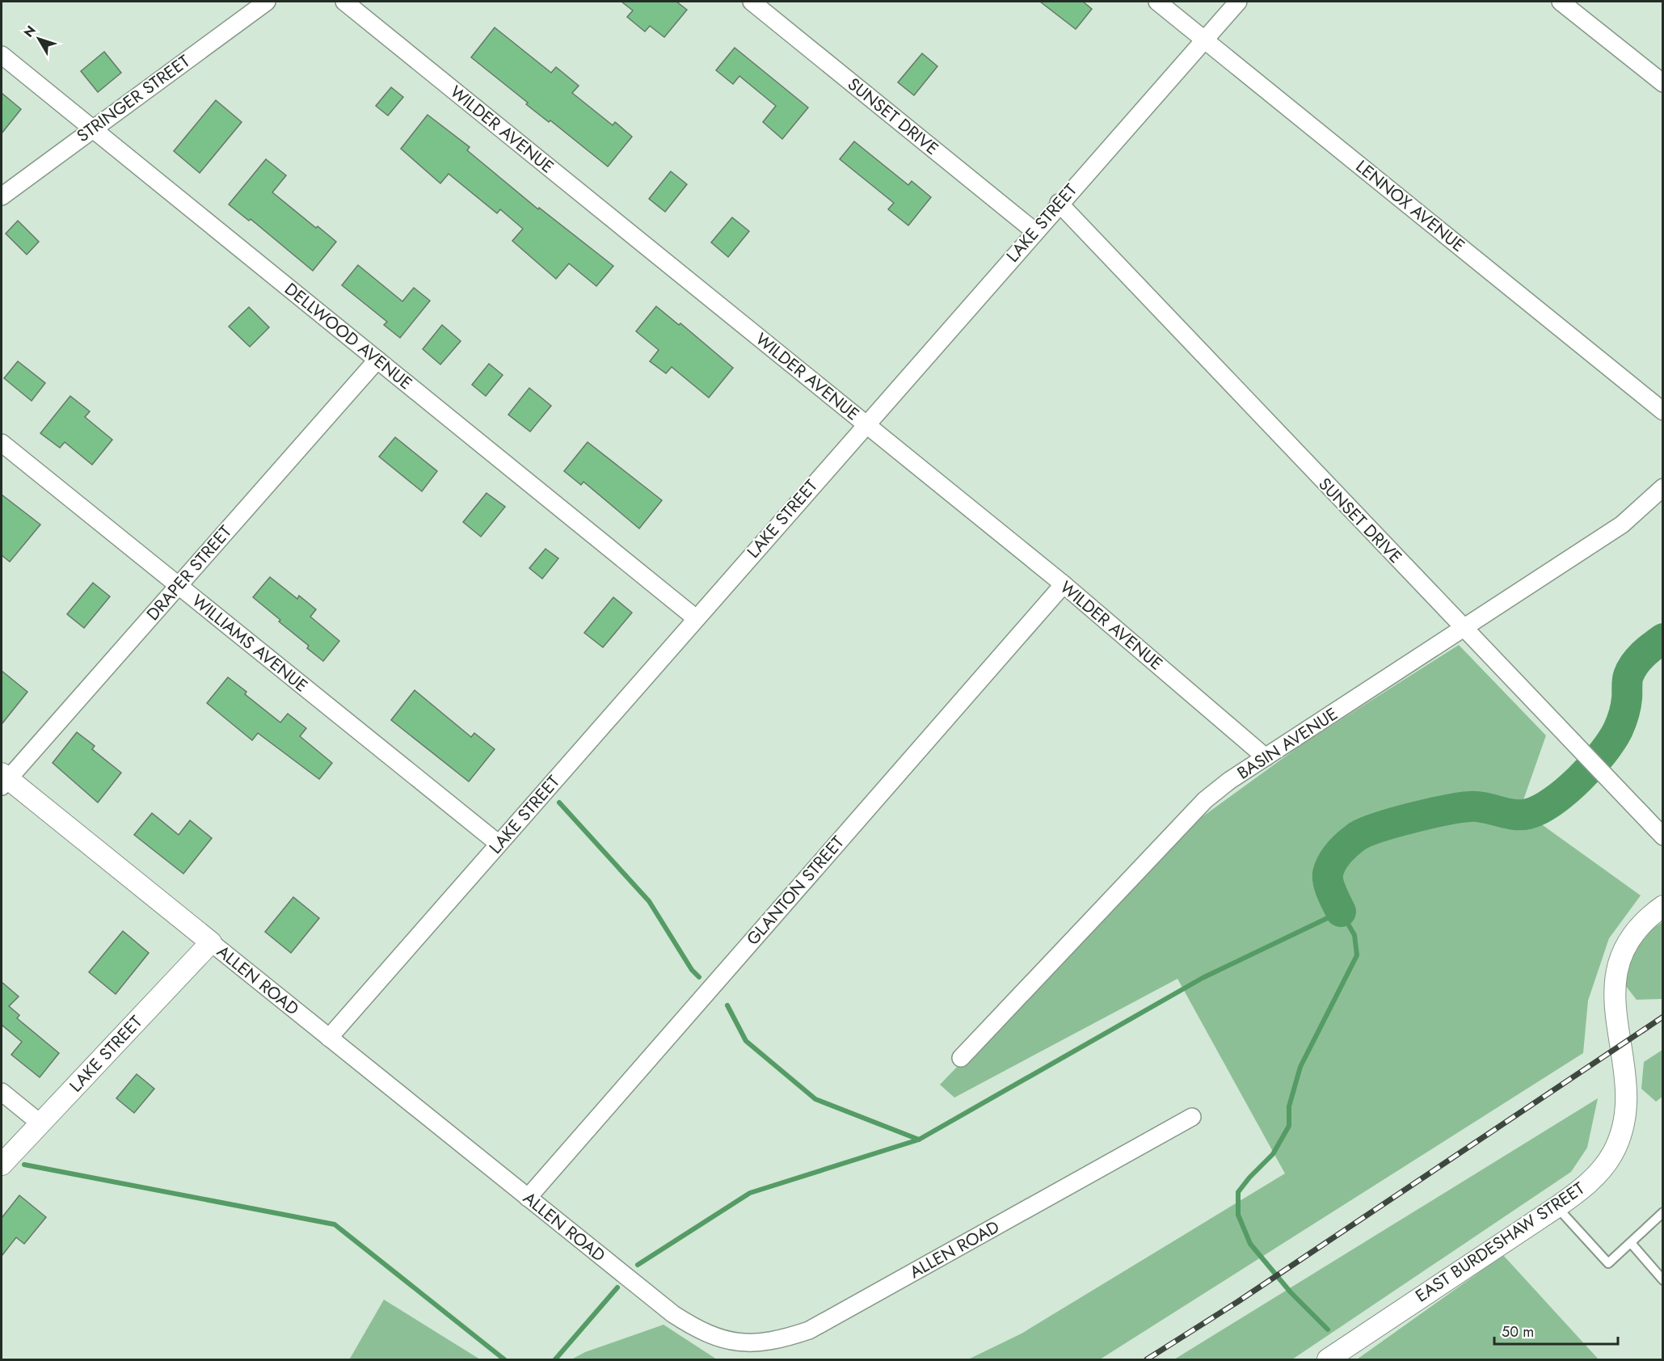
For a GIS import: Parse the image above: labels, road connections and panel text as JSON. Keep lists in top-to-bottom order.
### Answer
{
  "streets": {
    "street": [
      "STRINGER STREET",
      "SUNSET DRIVE",
      "WILDER AVENUE",
      "LENNOX AVENUE",
      "LAKE STREET",
      "DELLWOOD AVENUE",
      "DRAPER STREET",
      "WILLIAMS AVENUE",
      "BASIN AVENUE",
      "GLANTON STREET",
      "ALLEN ROAD",
      "EAST BURDESHAW STREET"
    ]
  },
  "crossings": [
    ["STRINGER STREET", "DELLWOOD AVENUE"],
    ["SUNSET DRIVE", "LAKE STREET"],
    ["SUNSET DRIVE", "BASIN AVENUE"],
    ["WILDER AVENUE", "LAKE STREET"],
    ["WILDER AVENUE", "BASIN AVENUE"],
    ["WILDER AVENUE", "GLANTON STREET"],
    ["LENNOX AVENUE", "LAKE STREET"],
    ["LAKE STREET", "DELLWOOD AVENUE"],
    ["LAKE STREET", "WILLIAMS AVENUE"],
    ["LAKE STREET", "ALLEN ROAD"],
    ["DELLWOOD AVENUE", "DRAPER STREET"],
    ["DRAPER STREET", "WILLIAMS AVENUE"],
    ["DRAPER STREET", "ALLEN ROAD"],
    ["GLANTON STREET", "ALLEN ROAD"]
  ],
  "scale_bar": "50 m",
  "north": "top left"
}
